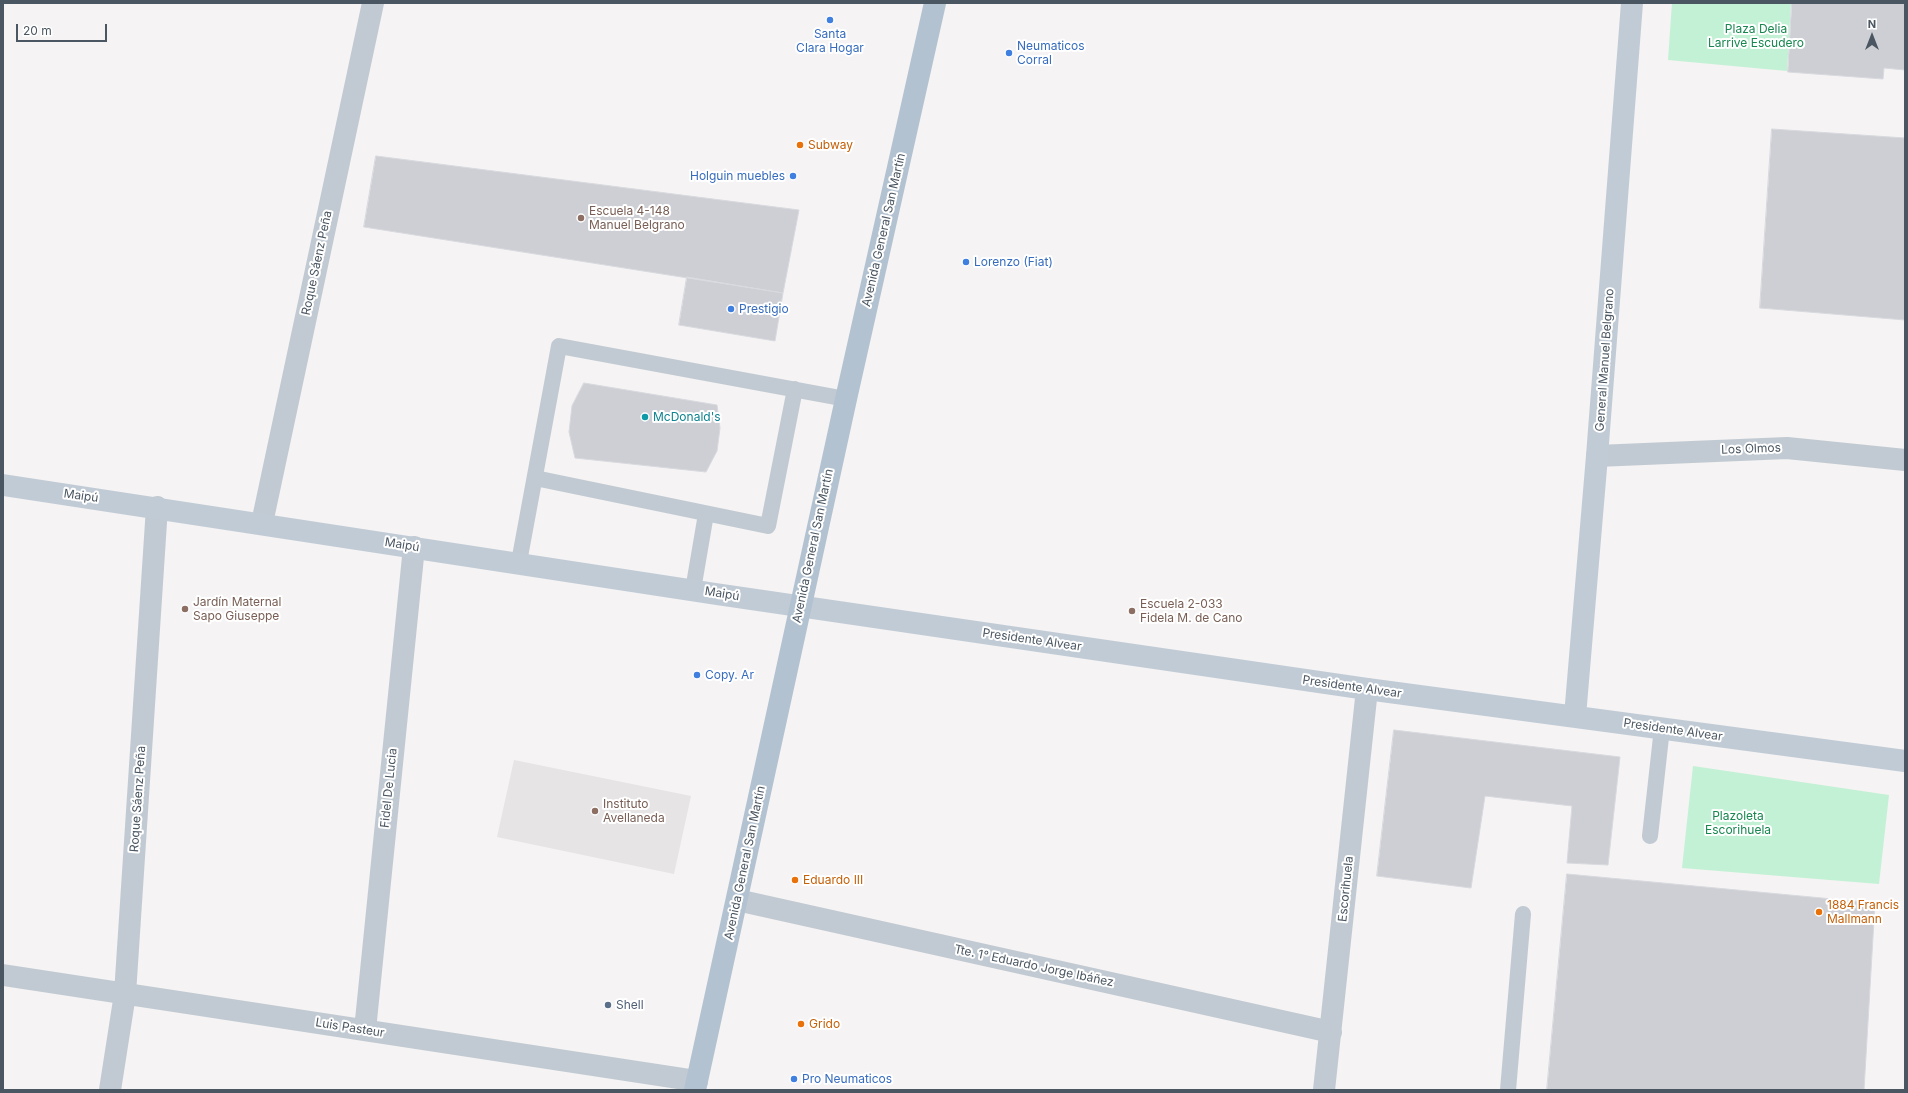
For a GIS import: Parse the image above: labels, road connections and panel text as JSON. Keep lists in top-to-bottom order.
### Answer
{
  "streets": {
    "main road": ["Avenida General San Martín"],
    "street": [
      "Roque Sáenz Peña",
      "General Manuel Belgrano",
      "Los Olmos",
      "Maipú",
      "Presidente Alvear",
      "Fidel De Lucia",
      "Escorihuela",
      "Tte. 1° Eduardo Jorge Ibáñez",
      "Luis Pasteur"
    ]
  },
  "crossings": [
    ["Avenida General San Martín", "Maipú"],
    ["Avenida General San Martín", "Presidente Alvear"],
    ["Avenida General San Martín", "Tte. 1° Eduardo Jorge Ibáñez"],
    ["Avenida General San Martín", "Luis Pasteur"],
    ["Roque Sáenz Peña", "Maipú"],
    ["Roque Sáenz Peña", "Luis Pasteur"],
    ["General Manuel Belgrano", "Los Olmos"],
    ["General Manuel Belgrano", "Presidente Alvear"],
    ["Maipú", "Presidente Alvear"],
    ["Maipú", "Fidel De Lucia"],
    ["Presidente Alvear", "Escorihuela"],
    ["Fidel De Lucia", "Luis Pasteur"],
    ["Escorihuela", "Tte. 1° Eduardo Jorge Ibáñez"]
  ],
  "parks": ["Plaza Delia Larrive Escudero", "Plazoleta Escorihuela"],
  "places": [
    "Santa Clara Hogar",
    "Neumaticos Corral",
    "Subway",
    "Holguin muebles",
    "Escuela 4-148 Manuel Belgrano",
    "Lorenzo (Fiat)",
    "Prestigio",
    "McDonald's",
    "Jardín Maternal Sapo Giuseppe",
    "Escuela 2-033 Fidela M. de Cano",
    "Copy. Ar",
    "Instituto Avellaneda",
    "Eduardo III",
    "1884 Francis Mallmann",
    "Shell",
    "Grido",
    "Pro Neumaticos"
  ],
  "scale_bar": "20 m",
  "north": "top"
}
